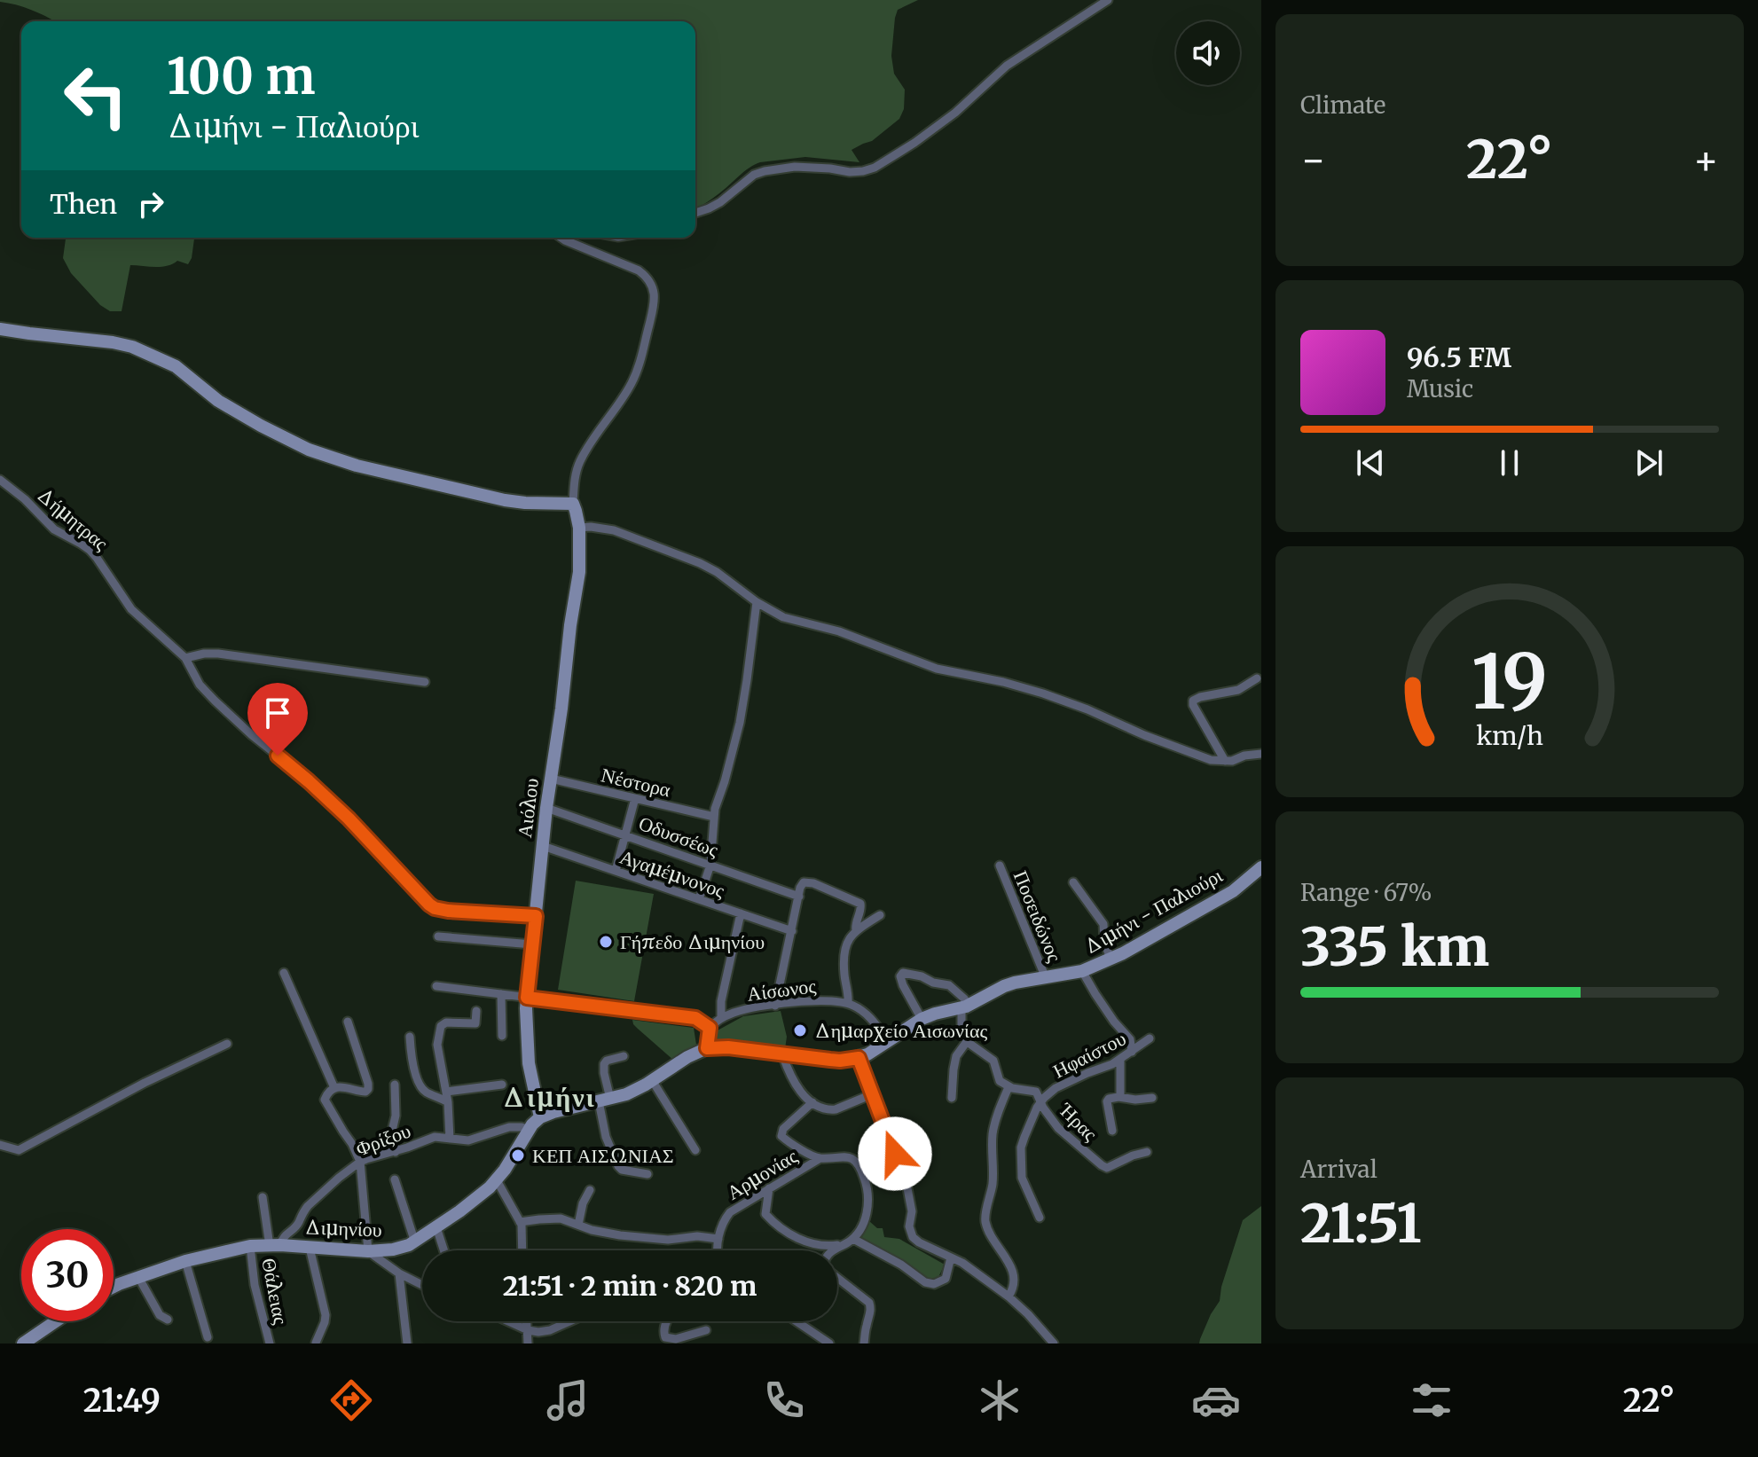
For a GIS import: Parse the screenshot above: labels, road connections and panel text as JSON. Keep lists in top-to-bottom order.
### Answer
{
  "streets": {
    "main road": ["Αιόλου", "Διμήνι - Παλιούρι", "Διμηνίου"],
    "street": [
      "Δήμητρας",
      "Νέστορα",
      "Οδυσσέως",
      "Αγαμέμνονος",
      "Ποσειδώνος",
      "Αίσωνος",
      "Ηφαίστου",
      "Ήρας",
      "Φρίξου",
      "Αρμονίας",
      "Θάλειας"
    ]
  },
  "crossings": [
    ["Δήμητρας", "Αιόλου"],
    ["Νέστορα", "Αιόλου"],
    ["Αιόλου", "Οδυσσέως"],
    ["Αιόλου", "Αγαμέμνονος"],
    ["Αιόλου", "Διμήνι - Παλιούρι"],
    ["Αιόλου", "Διμηνίου"],
    ["Διμήνι - Παλιούρι", "Ποσειδώνος"],
    ["Διμήνι - Παλιούρι", "Διμηνίου"],
    ["Ηφαίστου", "Ήρας"],
    ["Φρίξου", "Διμηνίου"],
    ["Διμηνίου", "Θάλειας"]
  ],
  "districts": ["Διμήνι"],
  "places": ["Γήπεδο Διμηνίου", "Δημαρχείο Αισωνίας", "ΚΕΠ ΑΙΣΩΝΙΑΣ"],
  "page": {
    "tile": [
      "Climate",
      ["Range · 67%", "335 km"],
      ["Arrival", "21:51"]
    ],
    "turn": ["100 m", "Διμήνι - Παλιούρι"],
    "heat": ["−", "22°", "+"],
    "then": "Then",
    "song": ["96.5 FM", "Music"],
    "limit": "30",
    "trip": "21:51 · 2 min · 820 m",
    "tabs": ["21:49", "22°"],
    "gauge": ["19", "km/h"]
  }
}
